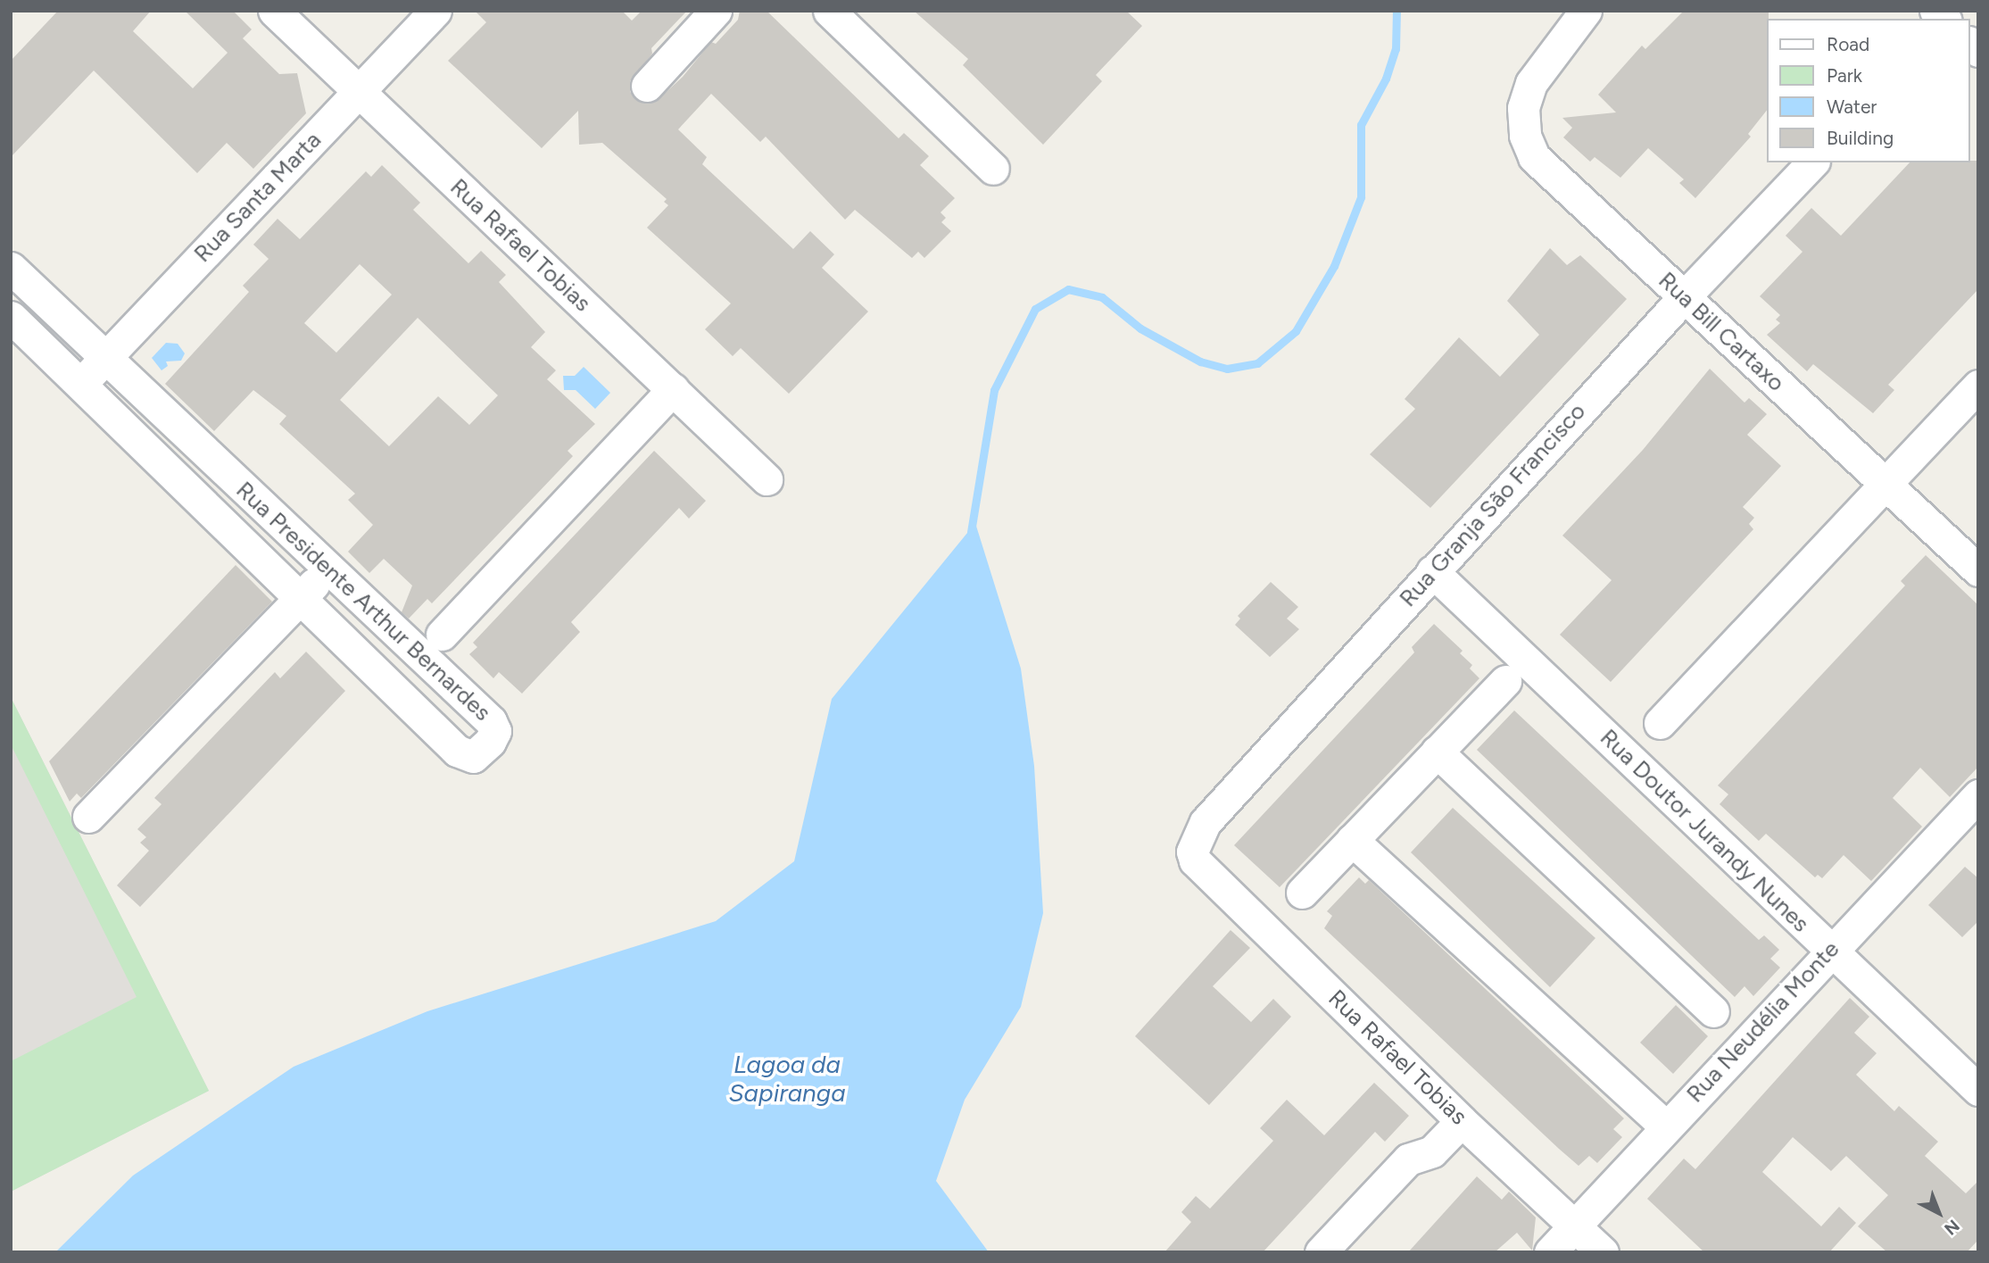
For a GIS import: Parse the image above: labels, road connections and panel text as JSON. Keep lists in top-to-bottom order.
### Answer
{
  "streets": {
    "street": [
      "Rua Santa Marta",
      "Rua Rafael Tobias",
      "Rua Bill Cartaxo",
      "Rua Granja São Francisco",
      "Rua Presidente Arthur Bernardes",
      "Rua Doutor Jurandy Nunes",
      "Rua Neudélia Monte"
    ]
  },
  "crossings": [
    ["Rua Santa Marta", "Rua Rafael Tobias"],
    ["Rua Santa Marta", "Rua Presidente Arthur Bernardes"],
    ["Rua Rafael Tobias", "Rua Granja São Francisco"],
    ["Rua Rafael Tobias", "Rua Neudélia Monte"],
    ["Rua Bill Cartaxo", "Rua Granja São Francisco"],
    ["Rua Granja São Francisco", "Rua Doutor Jurandy Nunes"],
    ["Rua Doutor Jurandy Nunes", "Rua Neudélia Monte"]
  ],
  "water": ["Lagoa da Sapiranga"],
  "legend": [
    "Road",
    "Park",
    "Water",
    "Building"
  ],
  "north": "bottom right"
}
